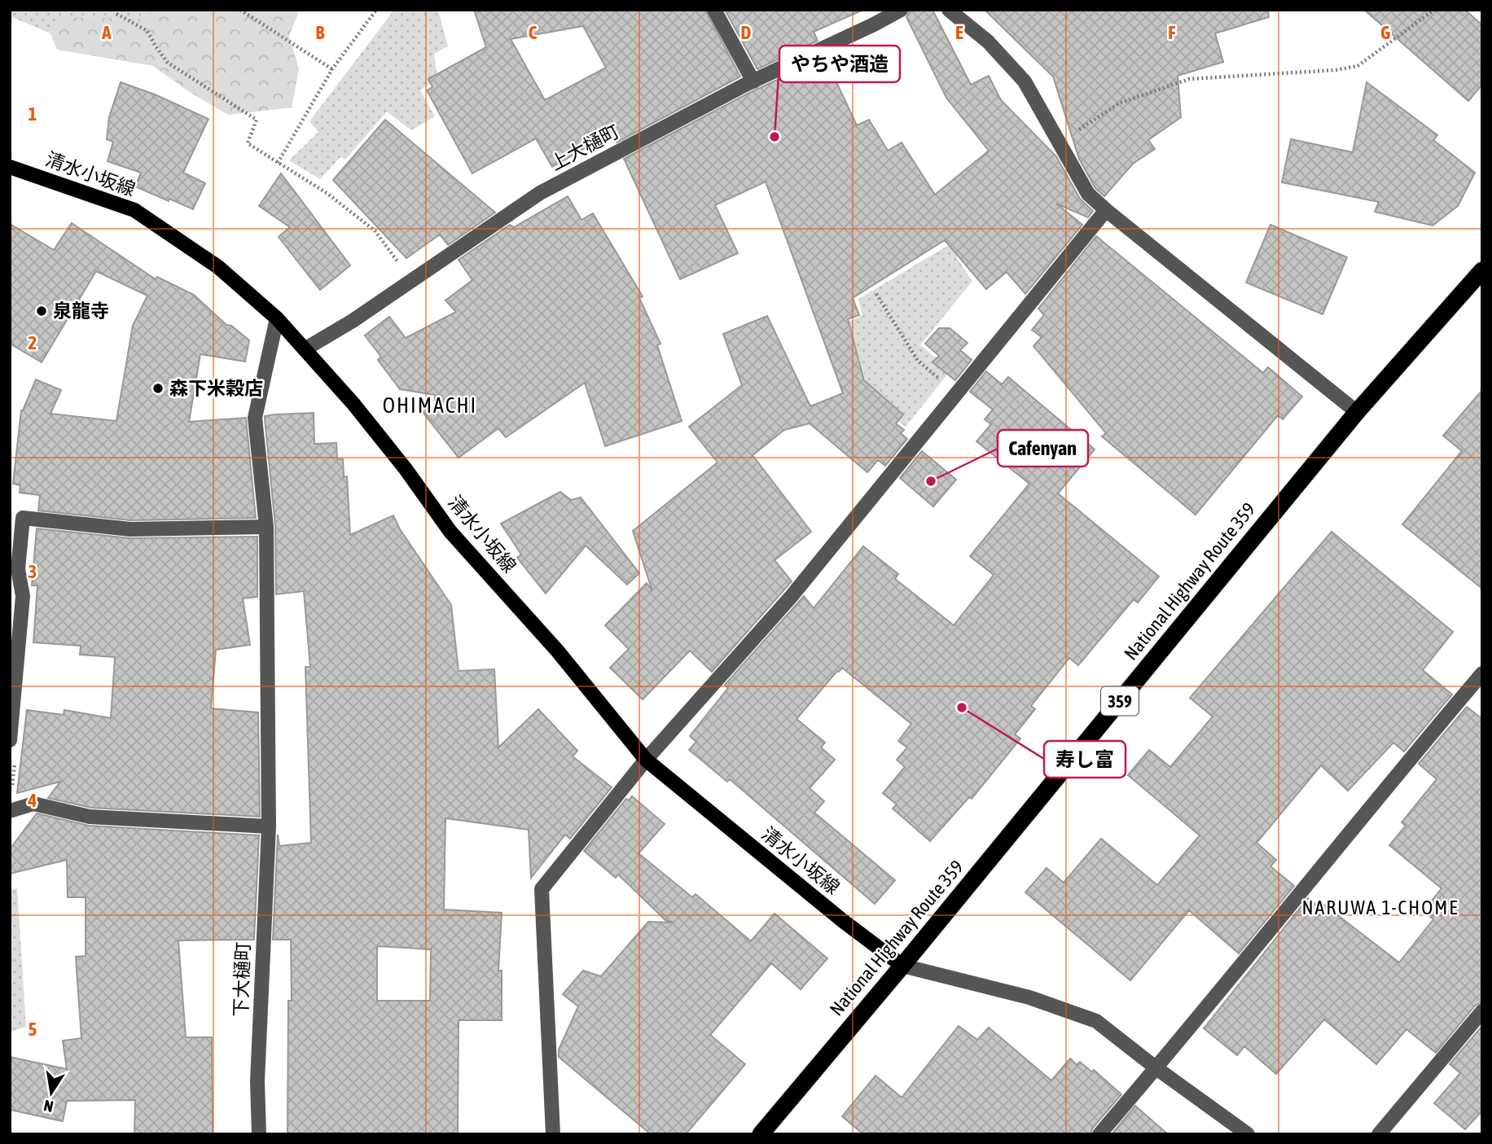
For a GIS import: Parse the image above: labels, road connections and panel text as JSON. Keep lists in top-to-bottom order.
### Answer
{
  "streets": {
    "highway": ["National Highway Route 359", "359"],
    "main road": ["清水小坂線"],
    "street": ["上大樋町", "下大樋町"]
  },
  "crossings": [
    ["上大樋町", "清水小坂線"],
    ["清水小坂線", "National Highway Route 359"],
    ["清水小坂線", "下大樋町"]
  ],
  "districts": ["OHIMACHI", "NARUWA 1-CHOME"],
  "places": [
    "やちや酒造",
    "泉龍寺",
    "森下米穀店",
    "Cafenyan",
    "寿し富"
  ],
  "north": "bottom",
  "grid": {
    "columns": [
      "A",
      "B",
      "C",
      "D",
      "E",
      "F",
      "G"
    ],
    "rows": [
      "1",
      "2",
      "3",
      "4",
      "5"
    ]
  }
}
